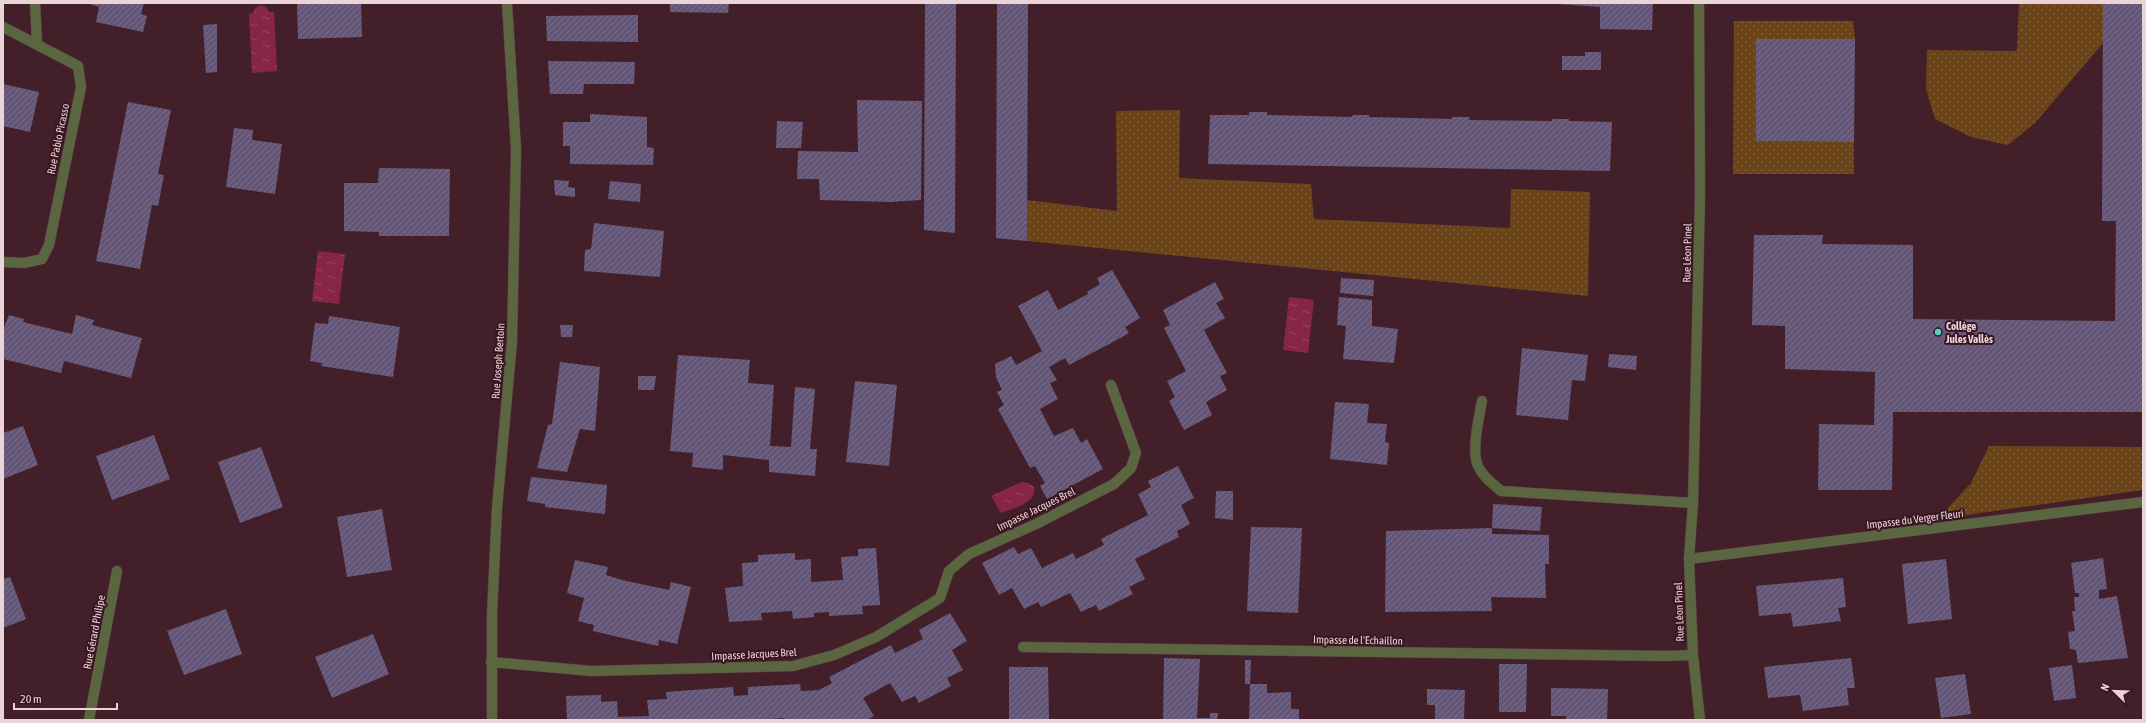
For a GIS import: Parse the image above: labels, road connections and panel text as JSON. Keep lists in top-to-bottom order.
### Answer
{
  "streets": {
    "street": [
      "Rue Pablo Picasso",
      "Rue Léon Pinel",
      "Rue Joseph Bertoin",
      "Impasse Jacques Brel",
      "Impasse du Verger Fleuri",
      "Rue Gérard Philipe",
      "Impasse de l'Echaillon"
    ]
  },
  "crossings": [
    ["Rue Léon Pinel", "Impasse du Verger Fleuri"],
    ["Rue Léon Pinel", "Impasse de l'Echaillon"],
    ["Rue Joseph Bertoin", "Impasse Jacques Brel"]
  ],
  "places": ["Collège Jules Vallès"],
  "scale_bar": "20 m",
  "north": "top left"
}
